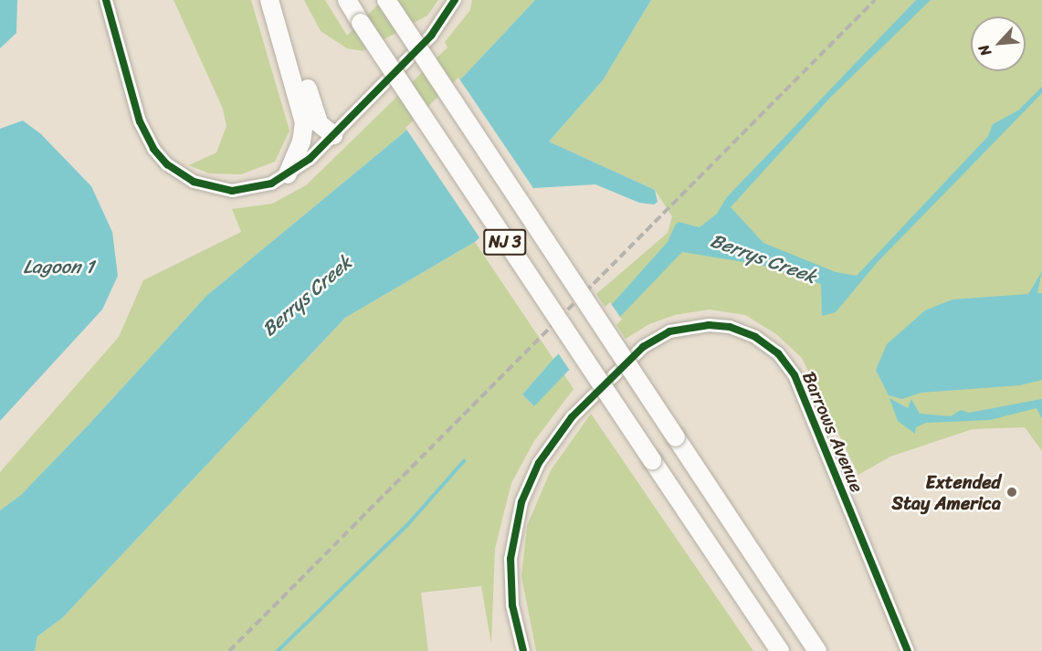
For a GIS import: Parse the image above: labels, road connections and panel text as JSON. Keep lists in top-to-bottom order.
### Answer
{
  "streets": {
    "highway": ["NJ 3"],
    "street": ["Barrows Avenue"]
  },
  "water": ["Berrys Creek", "Lagoon 1"],
  "places": ["Extended Stay America"],
  "north": "bottom left"
}
